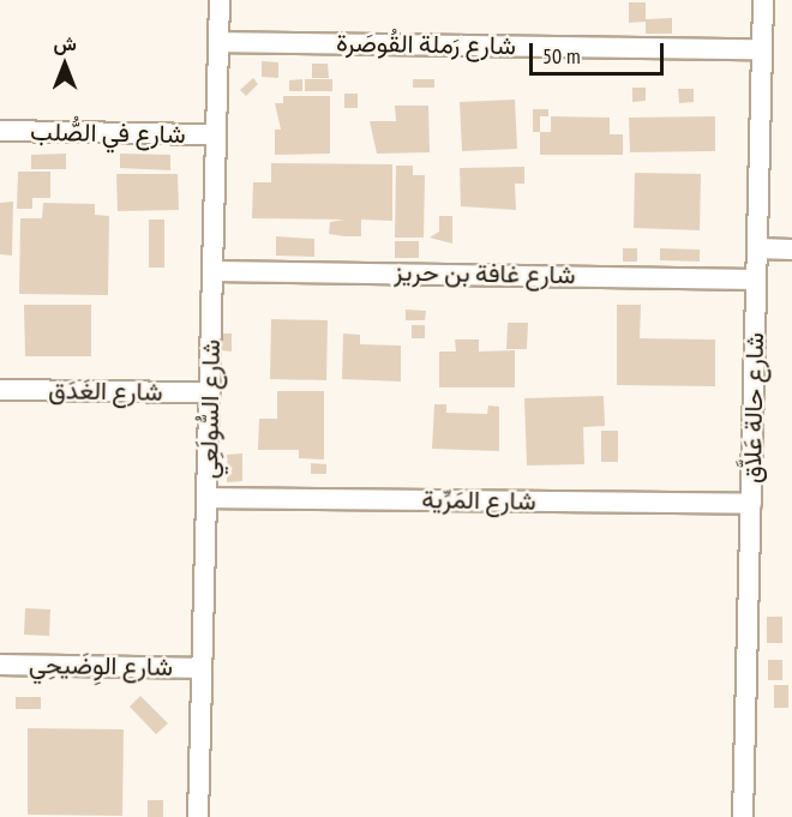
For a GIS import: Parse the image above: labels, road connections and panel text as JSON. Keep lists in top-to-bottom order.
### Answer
{
  "streets": {
    "street": [
      "شارع رَملة القُوصَرة",
      "شارع في الصُّلب",
      "شارع غافة بن حريز",
      "شارع الغَدَق",
      "شارع حالة عَلاَّق",
      "شارع السُّولَعِي",
      "شارع المَرِّية",
      "شارع الوِضَيحِي"
    ]
  },
  "crossings": [
    ["شارع رَملة القُوصَرة", "شارع حالة عَلاَّق"],
    ["شارع رَملة القُوصَرة", "شارع السُّولَعِي"],
    ["شارع في الصُّلب", "شارع السُّولَعِي"],
    ["شارع غافة بن حريز", "شارع حالة عَلاَّق"],
    ["شارع غافة بن حريز", "شارع السُّولَعِي"],
    ["شارع الغَدَق", "شارع السُّولَعِي"],
    ["شارع حالة عَلاَّق", "شارع المَرِّية"],
    ["شارع السُّولَعِي", "شارع المَرِّية"],
    ["شارع السُّولَعِي", "شارع الوِضَيحِي"]
  ],
  "scale_bar": "50 m",
  "north": "top"
}
